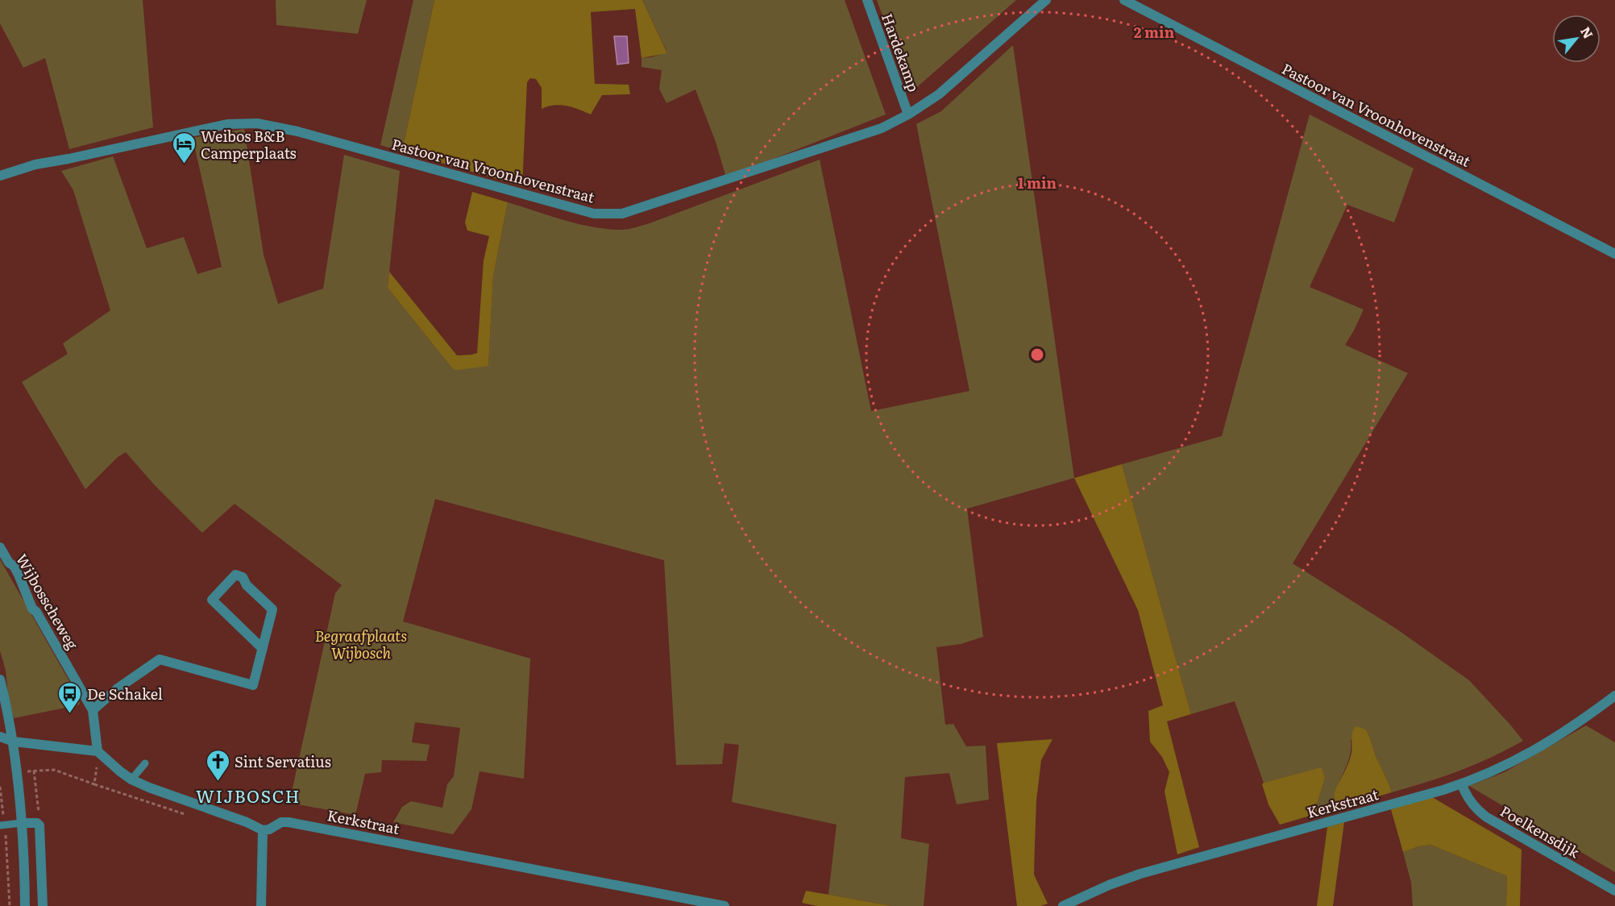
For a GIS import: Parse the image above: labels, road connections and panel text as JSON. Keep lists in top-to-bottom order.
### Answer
{
  "streets": {
    "street": [
      "Hardekamp",
      "Pastoor van Vroonhovenstraat",
      "Wijbosscheweg",
      "Kerkstraat",
      "Poelkensdijk"
    ]
  },
  "crossings": [
    ["Hardekamp", "Pastoor van Vroonhovenstraat"],
    ["Kerkstraat", "Poelkensdijk"]
  ],
  "districts": ["WIJBOSCH"],
  "parks": ["Begraafplaats Wijbosch"],
  "places": {
    "hotel": ["Weibos B&B Camperplaats"],
    "bus stop": ["De Schakel"],
    "church": ["Sint Servatius"]
  },
  "north": "top right",
  "rings": ["2 min", "1 min"]
}
